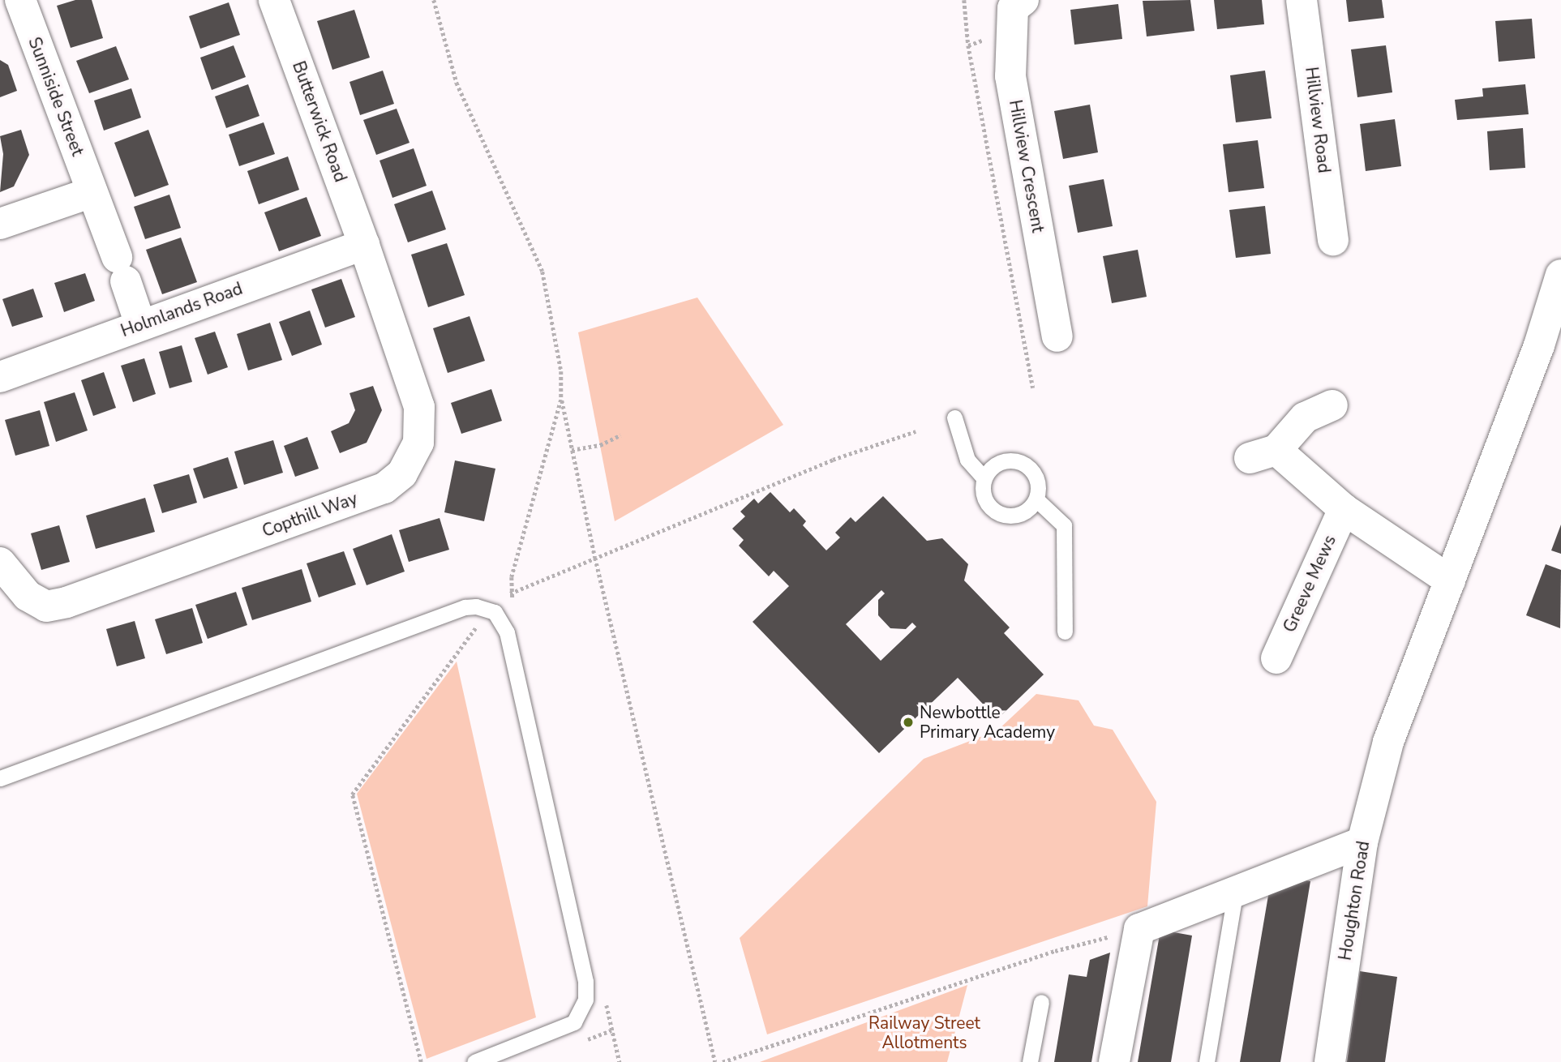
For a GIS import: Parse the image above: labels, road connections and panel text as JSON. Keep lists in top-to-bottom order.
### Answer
{
  "streets": {
    "street": [
      "Sunniside Street",
      "Hillview Road",
      "Butterwick Road",
      "Hillview Crescent",
      "Holmlands Road",
      "Copthill Way",
      "Greeve Mews",
      "Houghton Road"
    ]
  },
  "crossings": [
    ["Sunniside Street", "Holmlands Road"],
    ["Butterwick Road", "Holmlands Road"],
    ["Butterwick Road", "Copthill Way"],
    ["Holmlands Road", "Copthill Way"]
  ],
  "parks": ["Railway Street Allotments"],
  "places": ["Newbottle Primary Academy"]
}
